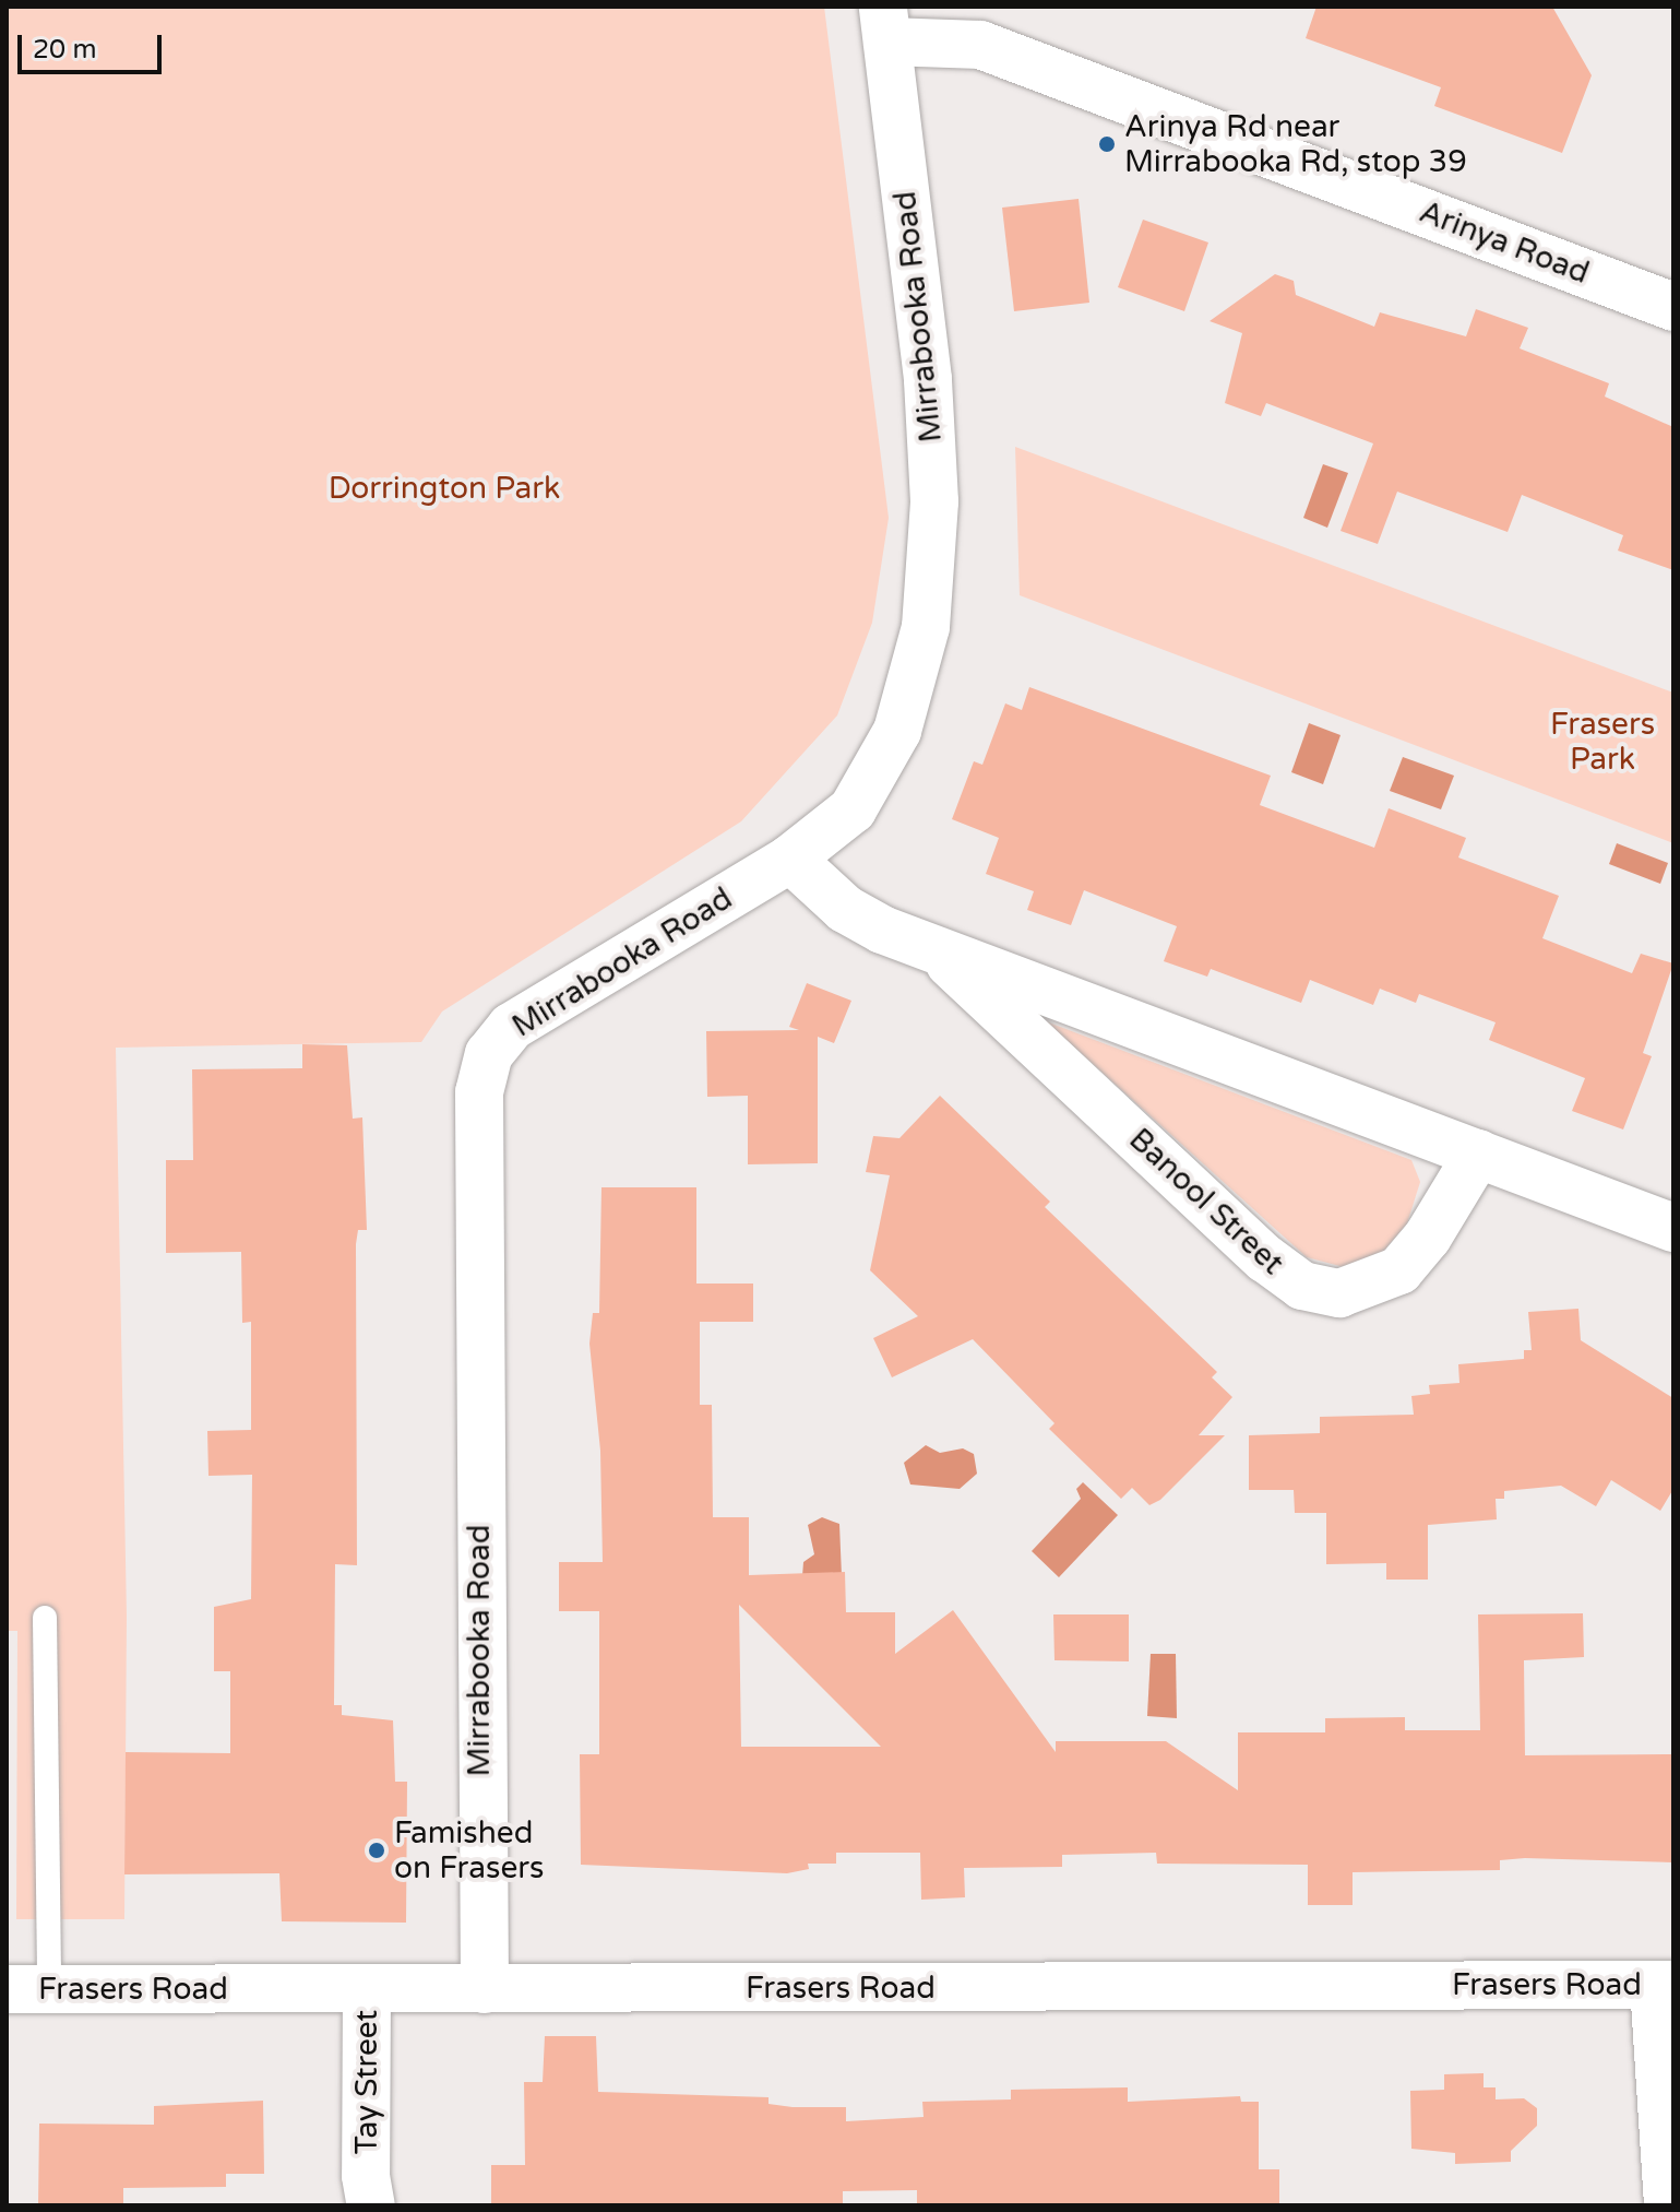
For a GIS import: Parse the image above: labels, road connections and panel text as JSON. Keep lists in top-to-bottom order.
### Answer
{
  "streets": {
    "street": [
      "Arinya Road",
      "Mirrabooka Road",
      "Banool Street",
      "Frasers Road",
      "Tay Street"
    ]
  },
  "crossings": [
    ["Arinya Road", "Mirrabooka Road"],
    ["Mirrabooka Road", "Banool Street"],
    ["Mirrabooka Road", "Frasers Road"],
    ["Frasers Road", "Tay Street"]
  ],
  "parks": ["Dorrington Park", "Frasers Park"],
  "places": ["Arinya Rd near Mirrabooka Rd, stop 39", "Famished on Frasers"],
  "scale_bar": "20 m"
}
